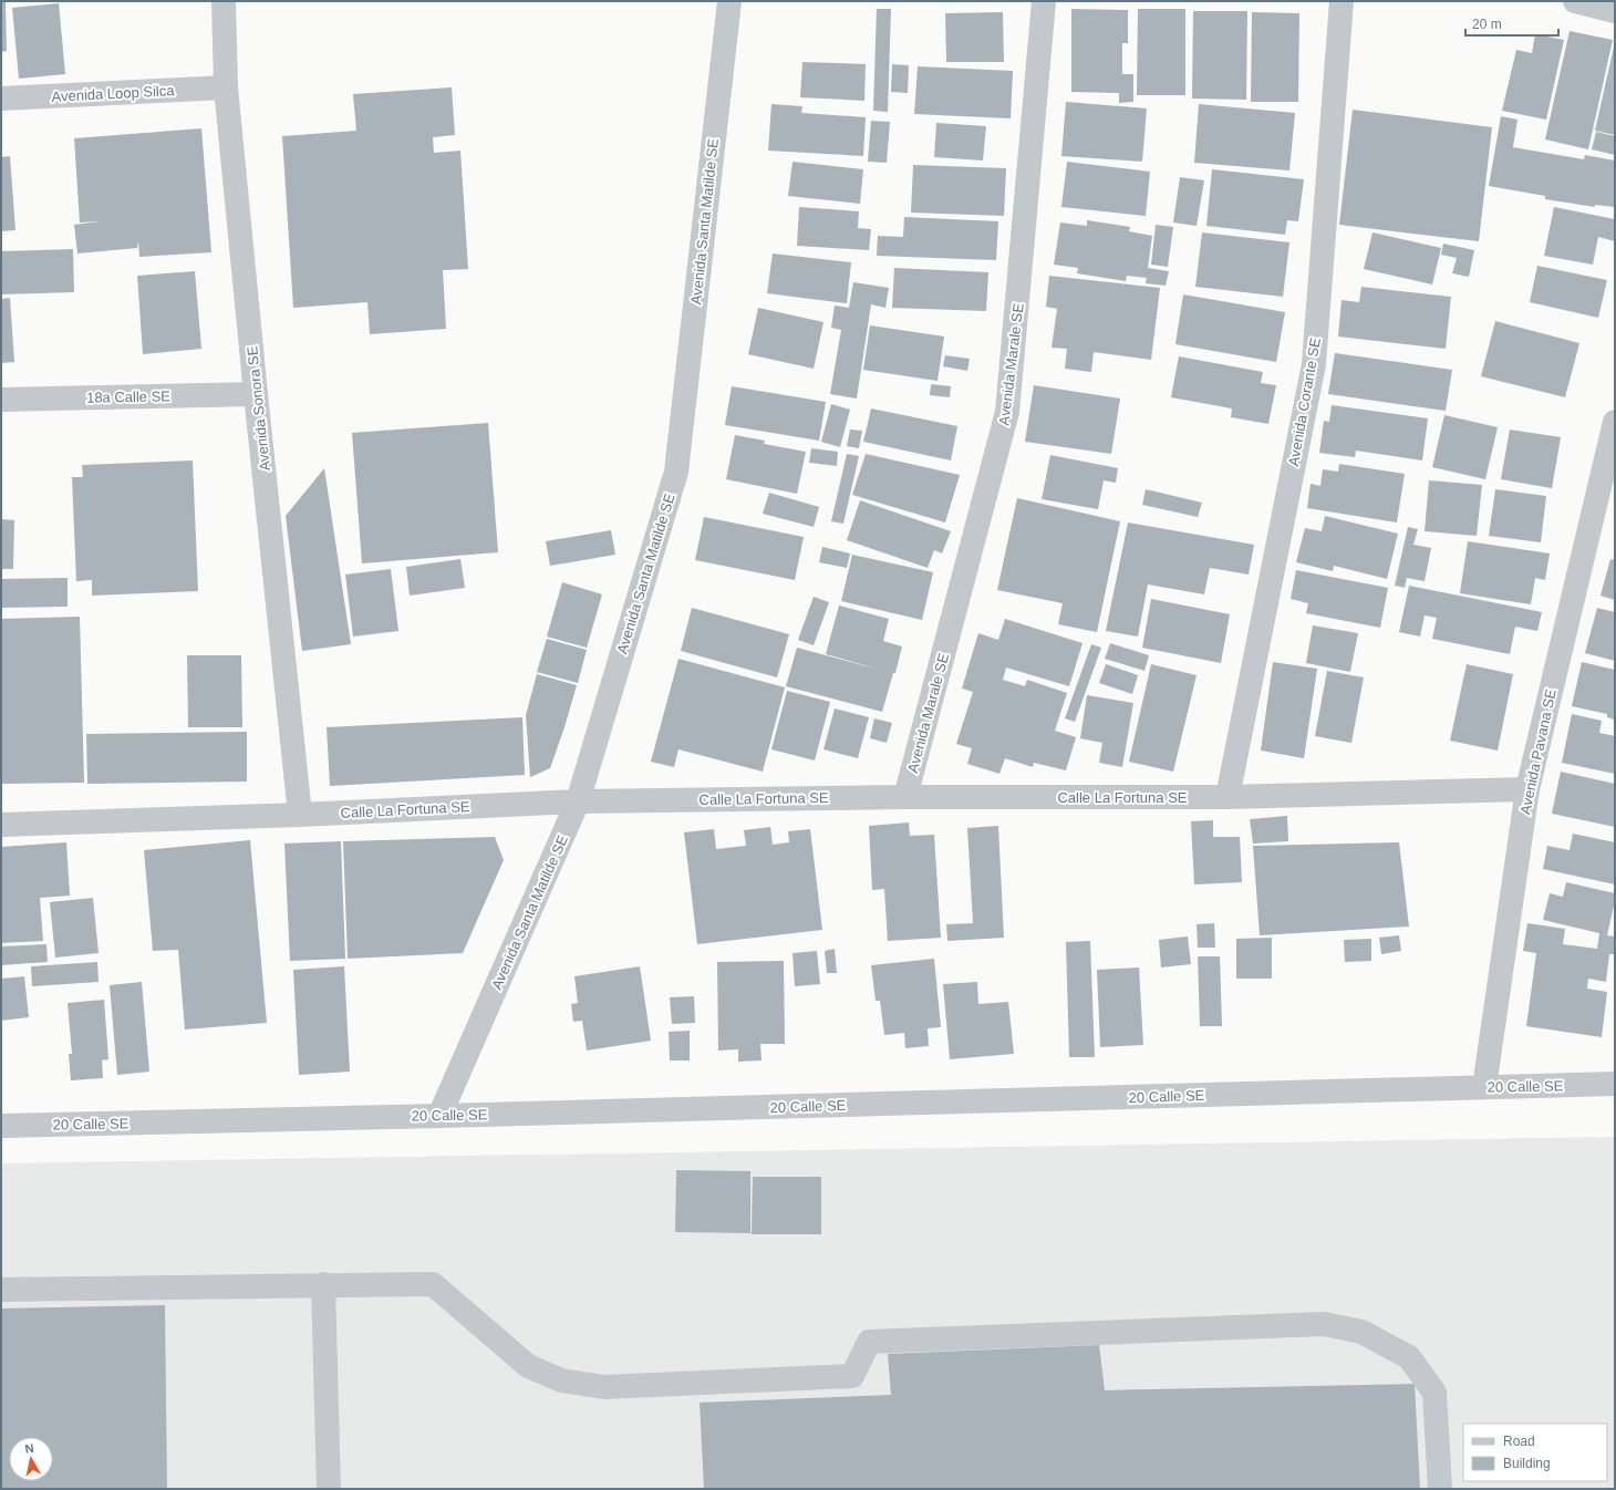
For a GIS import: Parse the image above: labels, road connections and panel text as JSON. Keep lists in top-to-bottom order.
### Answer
{
  "streets": {
    "street": [
      "Avenida Loop Silca",
      "Avenida Santa Matilde SE",
      "Avenida Marale SE",
      "18a Calle SE",
      "Avenida Corante SE",
      "Avenida Sonora SE",
      "Avenida Pavana SE",
      "Calle La Fortuna SE",
      "20 Calle SE"
    ]
  },
  "crossings": [
    ["Avenida Loop Silca", "Avenida Sonora SE"],
    ["Avenida Santa Matilde SE", "Calle La Fortuna SE"],
    ["Avenida Santa Matilde SE", "20 Calle SE"],
    ["Avenida Marale SE", "Calle La Fortuna SE"],
    ["18a Calle SE", "Avenida Sonora SE"],
    ["Avenida Corante SE", "Calle La Fortuna SE"],
    ["Avenida Sonora SE", "Calle La Fortuna SE"],
    ["Avenida Pavana SE", "Calle La Fortuna SE"],
    ["Avenida Pavana SE", "20 Calle SE"]
  ],
  "legend": ["Road", "Building"],
  "scale_bar": "20 m",
  "north": "top"
}
